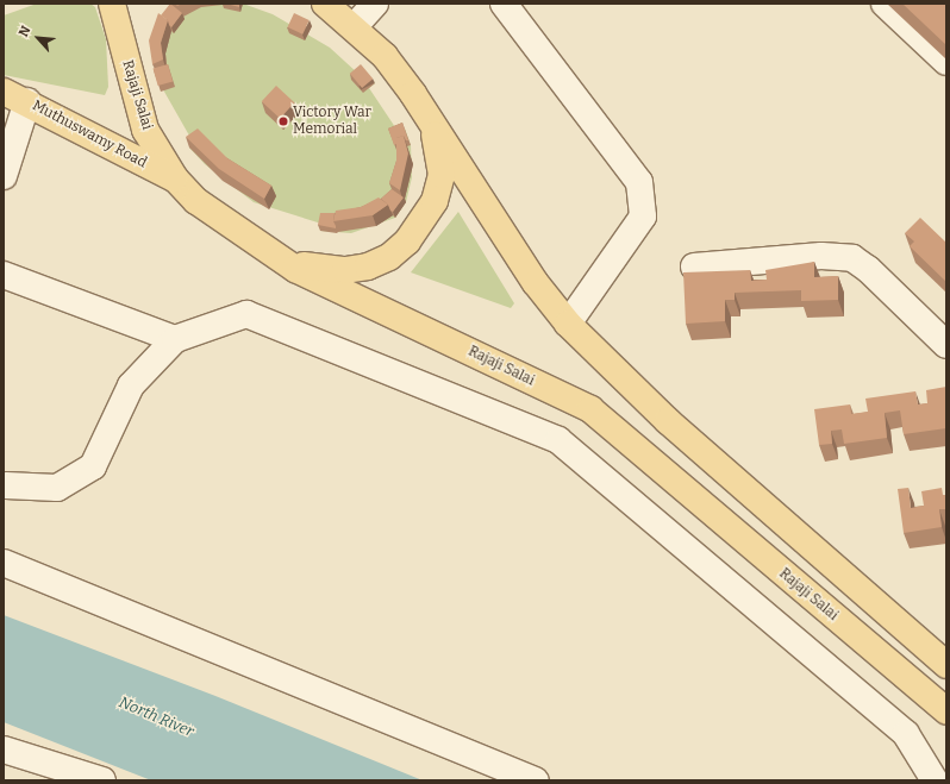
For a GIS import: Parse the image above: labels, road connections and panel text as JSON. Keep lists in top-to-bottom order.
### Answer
{
  "streets": {
    "main road": ["Rajaji Salai", "Muthuswamy Road"]
  },
  "crossings": [
    ["Rajaji Salai", "Muthuswamy Road"]
  ],
  "water": ["North River"],
  "places": ["Victory War Memorial"],
  "north": "top left"
}
